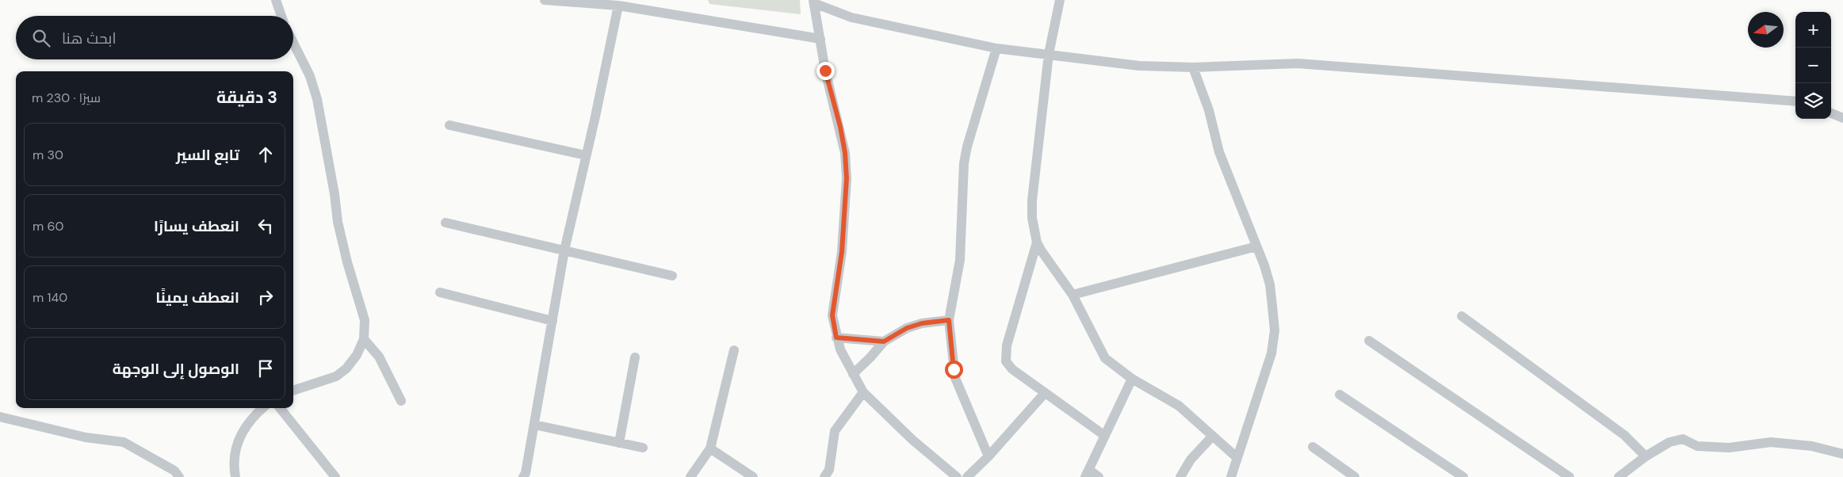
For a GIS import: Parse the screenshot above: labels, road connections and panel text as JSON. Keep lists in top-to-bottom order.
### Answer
{
  "north": "left",
  "page": {
    "map_buttons": ["+", "−"],
    "search": "ابحث هنا",
    "heading": ["3 دقيقة", "سيرًا · 230 m"],
    "list": [
      ["تابع السير", "30 m"],
      ["انعطف يسارًا", "60 m"],
      ["انعطف يمينًا", "140 m"],
      "الوصول إلى الوجهة"
    ]
  }
}
